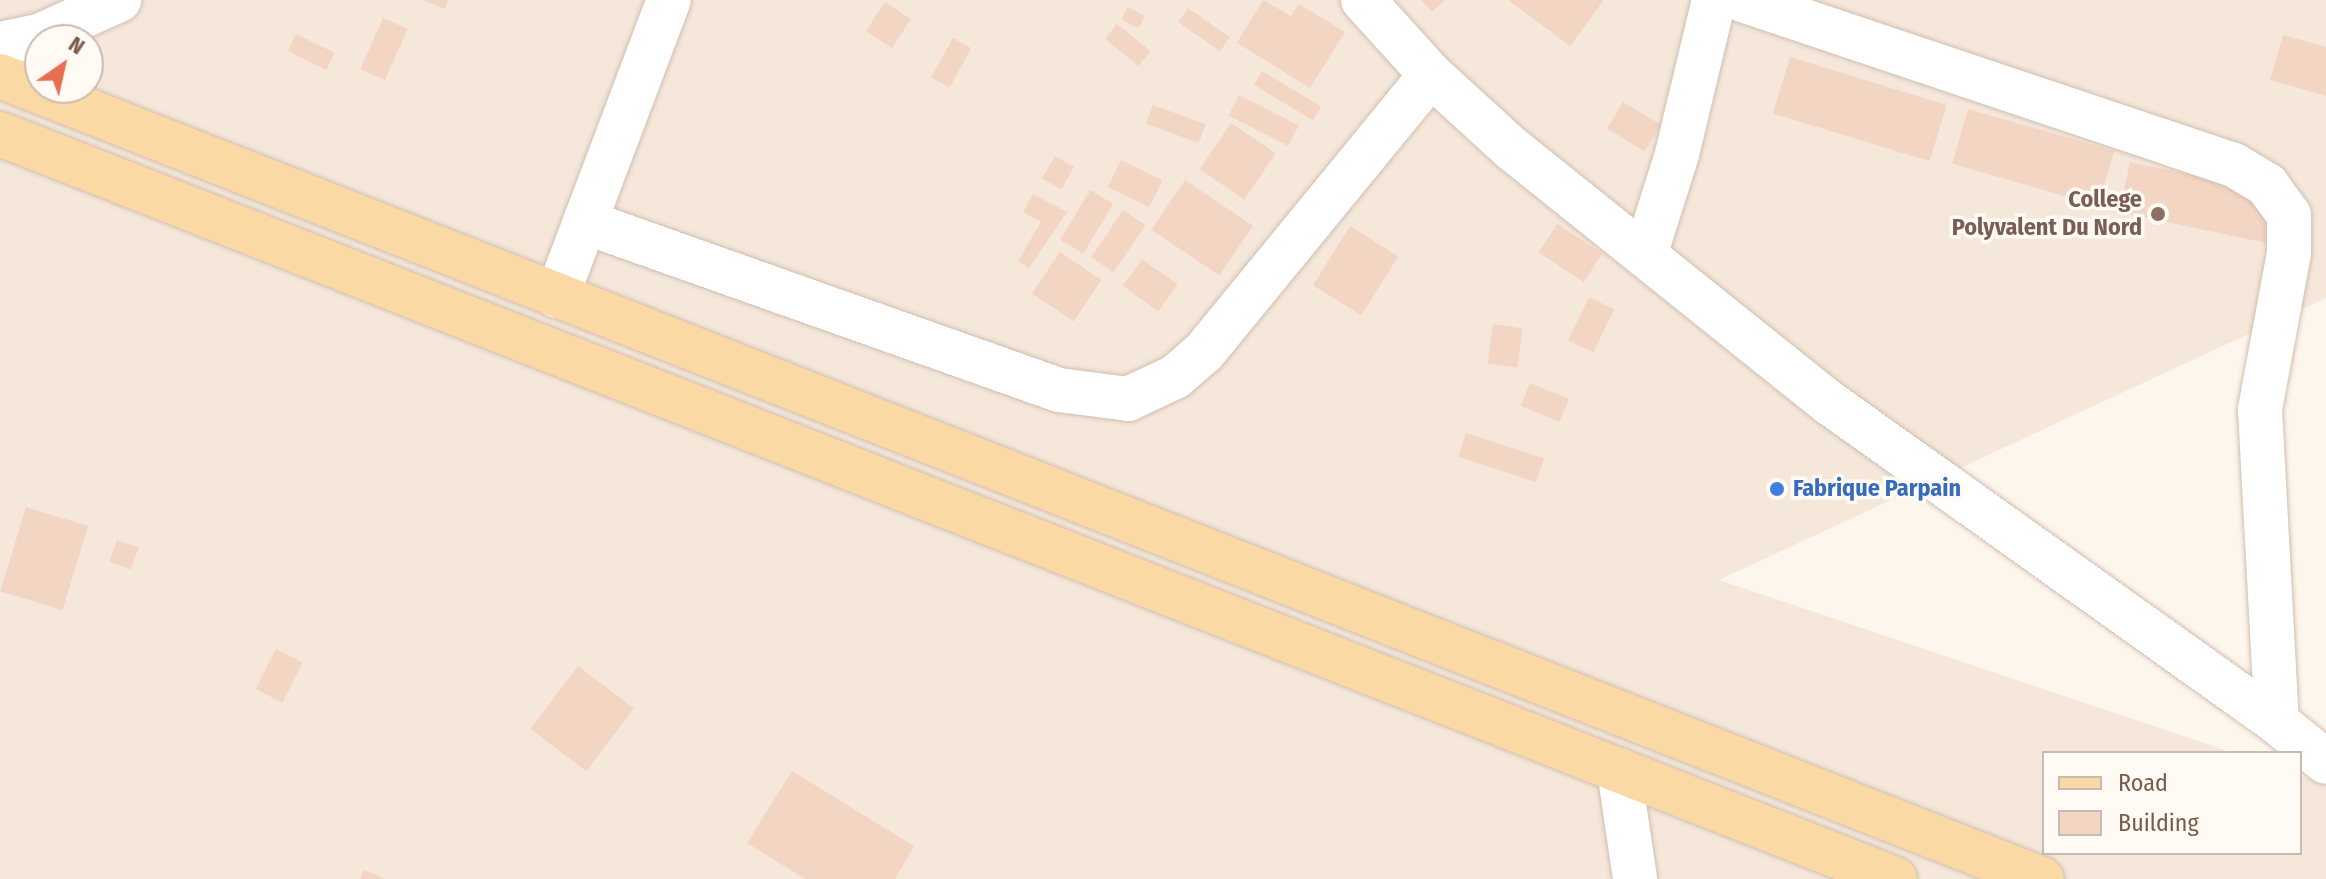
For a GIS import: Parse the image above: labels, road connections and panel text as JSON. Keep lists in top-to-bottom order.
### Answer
{
  "places": ["College Polyvalent Du Nord", "Fabrique Parpain"],
  "legend": ["Road", "Building"],
  "north": "top right"
}
